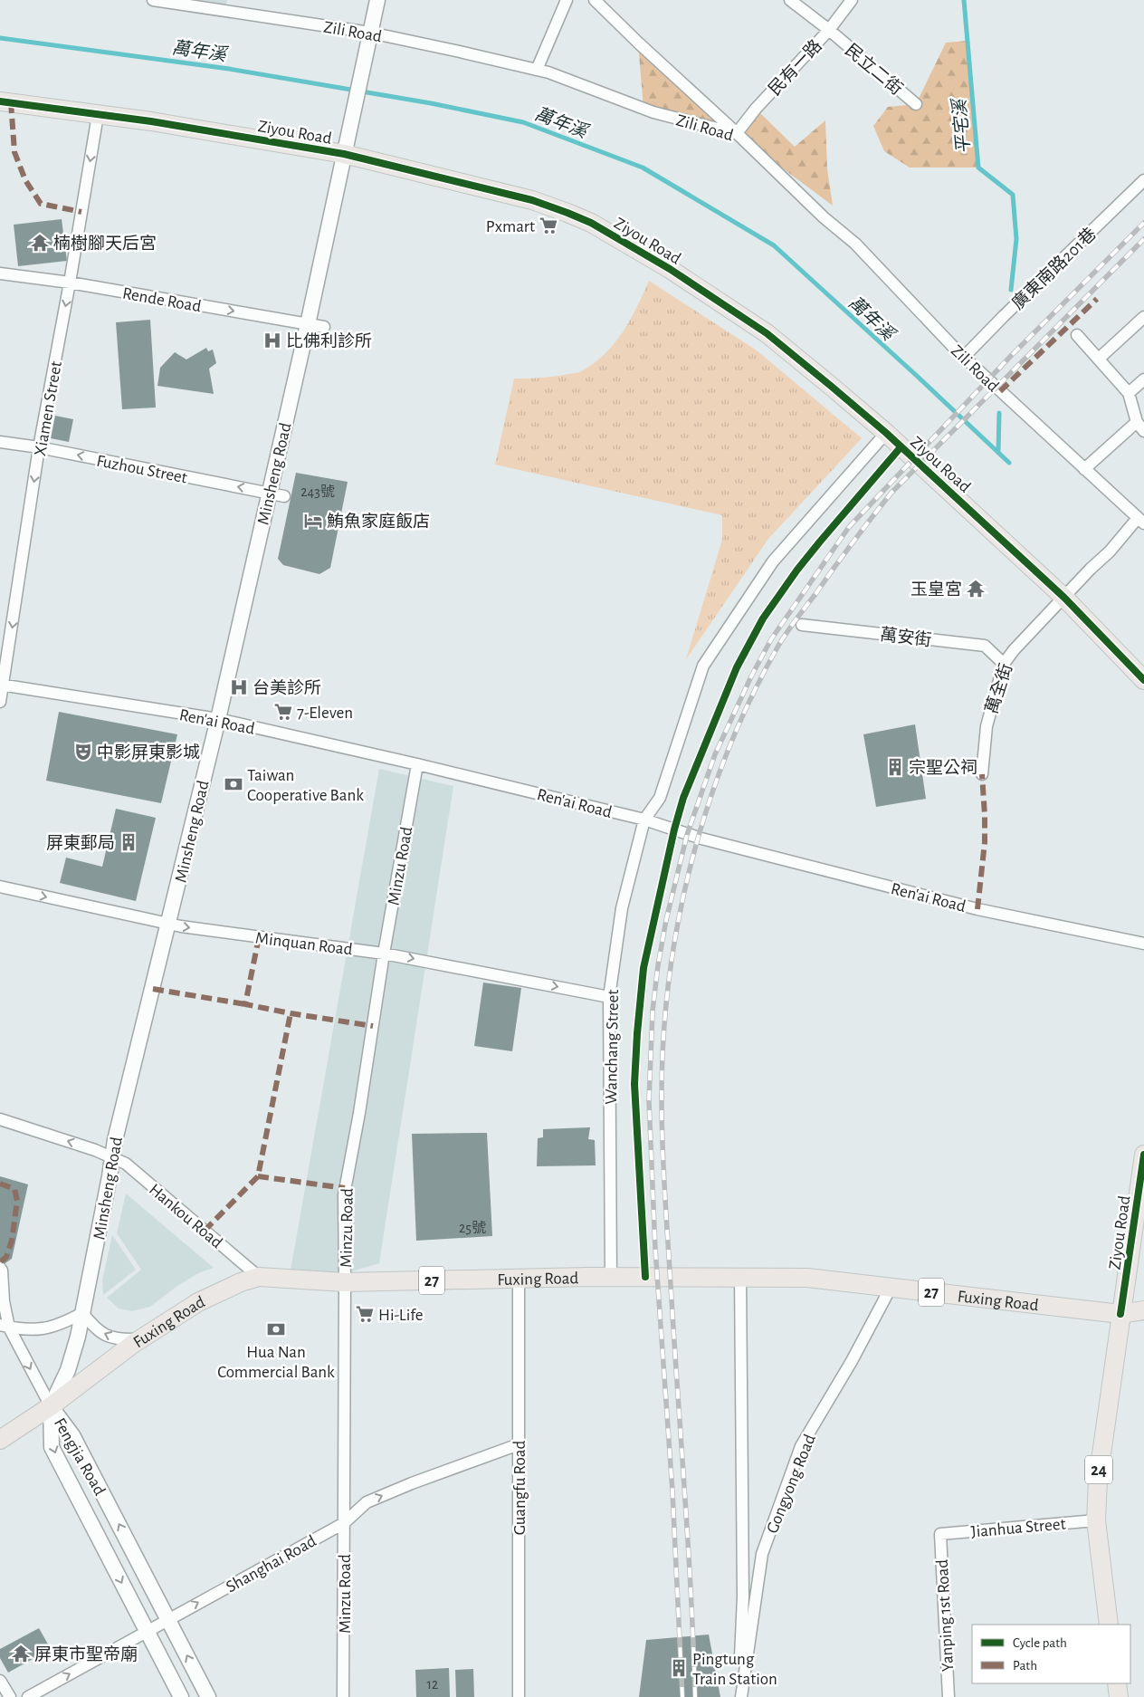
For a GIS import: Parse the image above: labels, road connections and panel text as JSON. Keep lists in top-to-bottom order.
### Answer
{
  "streets": {
    "main road": [
      "Ziyou Road",
      "Fuxing Road",
      "27",
      "24"
    ],
    "street": [
      "Zili Road",
      "民有一路",
      "民立二街",
      "廣東南路201巷",
      "Rende Road",
      "Xiamen Street",
      "Fuzhou Street",
      "Minsheng Road",
      "萬安街",
      "萬全街",
      "Ren'ai Road",
      "Minzu Road",
      "Minquan Road",
      "Wanchang Street",
      "Hankou Road",
      "Fengjia Road",
      "Gongyong Road",
      "Guangfu Road",
      "Jianhua Street",
      "Shanghai Road",
      "Yanping 1st Road"
    ]
  },
  "crossings": [
    ["Zili Road", "民有一路"],
    ["Zili Road", "廣東南路201巷"],
    ["Zili Road", "Minsheng Road"],
    ["Zili Road", "萬全街"],
    ["民有一路", "民立二街"],
    ["Ziyou Road", "Xiamen Street"],
    ["Ziyou Road", "Minsheng Road"],
    ["Ziyou Road", "萬全街"],
    ["Ziyou Road", "Fuxing Road"],
    ["Ziyou Road", "Jianhua Street"],
    ["Rende Road", "Xiamen Street"],
    ["Rende Road", "Minsheng Road"],
    ["Xiamen Street", "Fuzhou Street"],
    ["Xiamen Street", "Ren'ai Road"],
    ["Fuzhou Street", "Minsheng Road"],
    ["Minsheng Road", "Ren'ai Road"],
    ["Minsheng Road", "Minquan Road"],
    ["Minsheng Road", "Hankou Road"],
    ["Minsheng Road", "Fuxing Road"],
    ["Minsheng Road", "Fengjia Road"],
    ["萬安街", "萬全街"],
    ["Ren'ai Road", "Minzu Road"],
    ["Ren'ai Road", "Wanchang Street"],
    ["Minzu Road", "Minquan Road"],
    ["Minzu Road", "Fuxing Road"],
    ["Minzu Road", "Shanghai Road"],
    ["Minquan Road", "Wanchang Street"],
    ["Wanchang Street", "Fuxing Road"],
    ["Hankou Road", "Fuxing Road"],
    ["Fuxing Road", "Fengjia Road"],
    ["Fuxing Road", "Gongyong Road"],
    ["Fuxing Road", "Guangfu Road"],
    ["Fengjia Road", "Shanghai Road"],
    ["Guangfu Road", "Shanghai Road"],
    ["Jianhua Street", "Yanping 1st Road"]
  ],
  "one_way": [
    "Rende Road",
    "Xiamen Street",
    "Fuzhou Street",
    "Minquan Road",
    "Hankou Road",
    "Shanghai Road"
  ],
  "water": ["萬年溪", "平宅溪"],
  "places": {
    "supermarket": ["Pxmart", "7-Eleven", "Hi-Life"],
    "temple": ["楠樹腳天后宮", "玉皇宮", "屏東市聖帝廟"],
    "hospital": ["比佛利診所", "台美診所"],
    "hotel": ["鮪魚家庭飯店"],
    "theatre": ["中影屏東影城"],
    "building": ["宗聖公祠", "屏東郵局", "Pingtung Train Station"],
    "bank": ["Taiwan Cooperative Bank", "Hua Nan Commercial Bank"]
  },
  "house_numbers": ["243號", "25號", "12"],
  "legend": ["Cycle path", "Path"]
}
